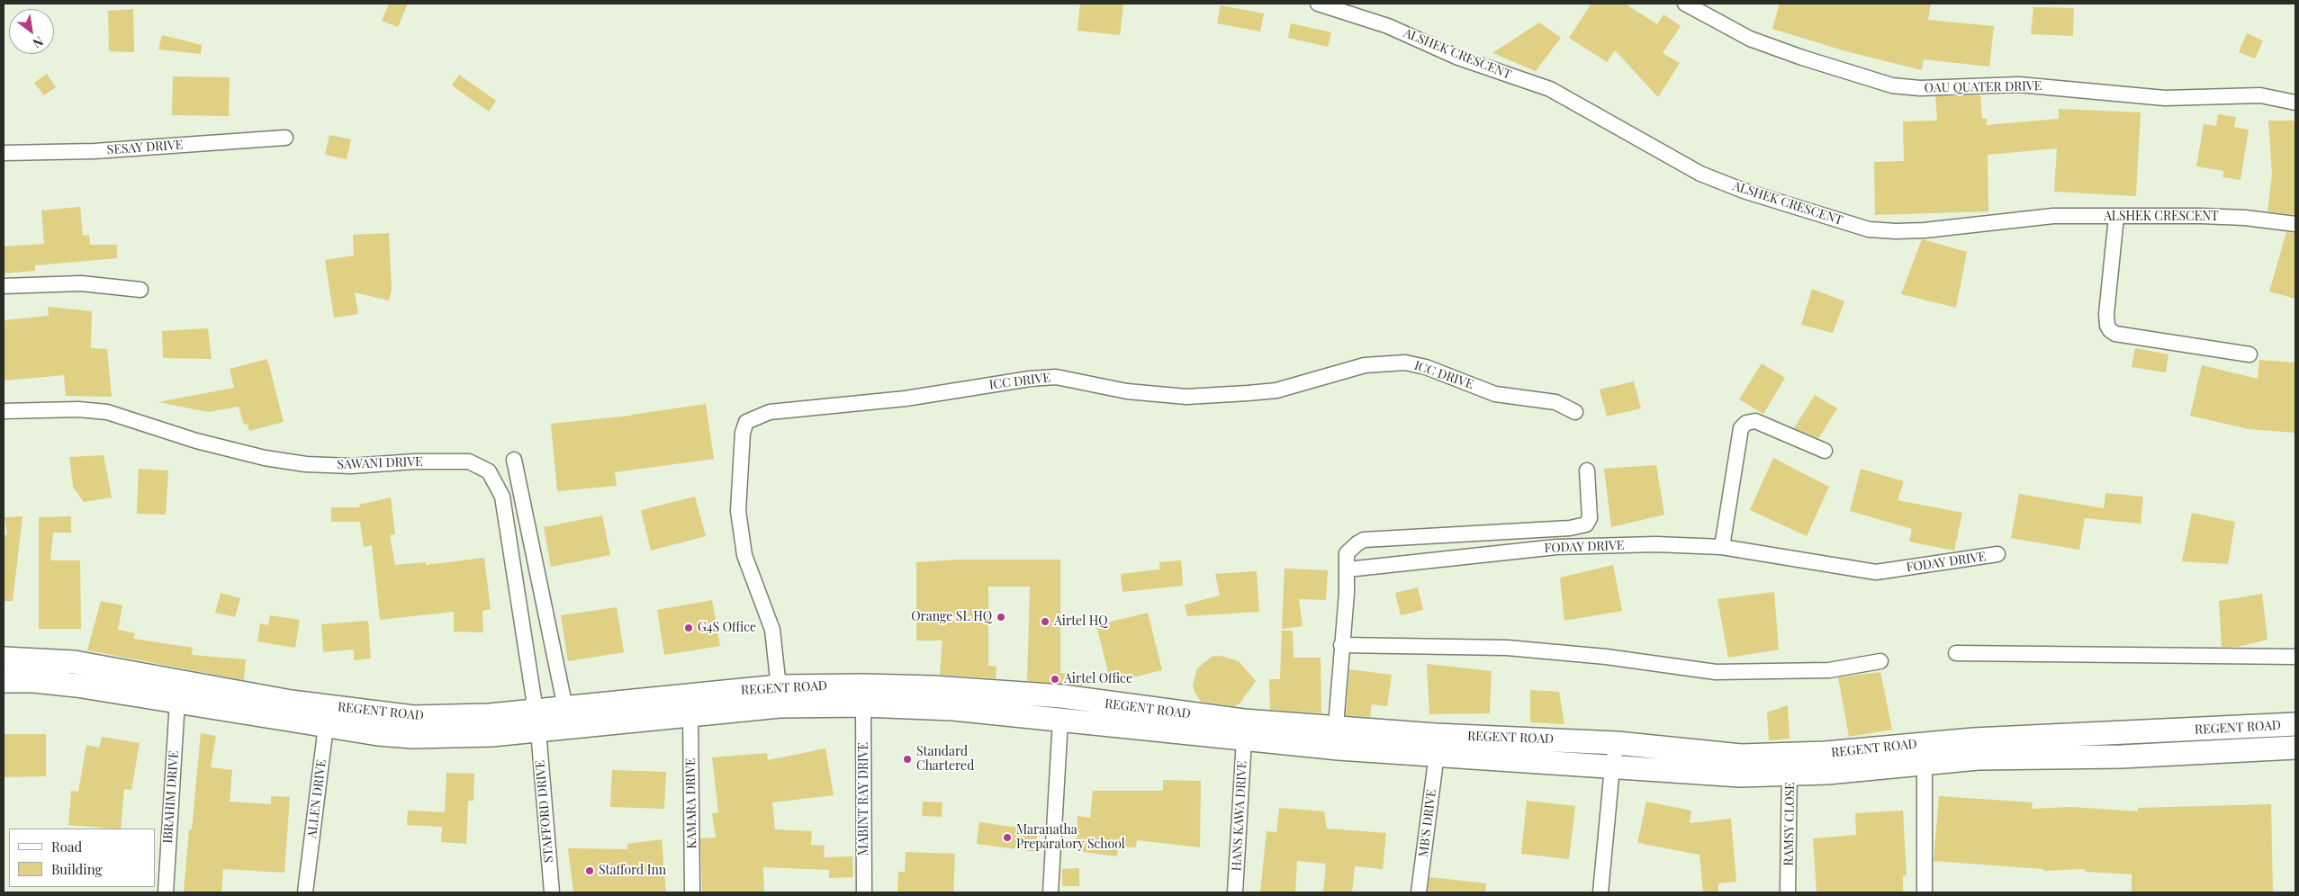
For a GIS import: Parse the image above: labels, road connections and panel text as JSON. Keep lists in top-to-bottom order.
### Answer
{
  "streets": {
    "main road": ["REGENT ROAD"],
    "street": [
      "ALSHEK CRESCENT",
      "OAU QUATER DRIVE",
      "SESAY DRIVE",
      "ICC DRIVE",
      "SAWANI DRIVE",
      "FODAY DRIVE",
      "IBRAHIM DRIVE",
      "ALLEN DRIVE",
      "MABINT RAY DRIVE",
      "KAMARA DRIVE",
      "STAFFORD DRIVE",
      "HANS KAWA DRIVE",
      "MB'S DRIVE",
      "RAMSY CLOSE"
    ]
  },
  "crossings": [
    ["ICC DRIVE", "REGENT ROAD"],
    ["SAWANI DRIVE", "REGENT ROAD"],
    ["SAWANI DRIVE", "STAFFORD DRIVE"],
    ["REGENT ROAD", "IBRAHIM DRIVE"],
    ["REGENT ROAD", "ALLEN DRIVE"],
    ["REGENT ROAD", "MABINT RAY DRIVE"],
    ["REGENT ROAD", "KAMARA DRIVE"],
    ["REGENT ROAD", "STAFFORD DRIVE"],
    ["REGENT ROAD", "HANS KAWA DRIVE"],
    ["REGENT ROAD", "MB'S DRIVE"],
    ["REGENT ROAD", "RAMSY CLOSE"]
  ],
  "places": [
    "Orange SL HQ",
    "Airtel HQ",
    "G4S Office",
    "Airtel Office",
    "Standard Chartered",
    "Maranatha Preparatory School",
    "Stafford Inn"
  ],
  "legend": ["Road", "Building"],
  "north": "bottom right"
}
